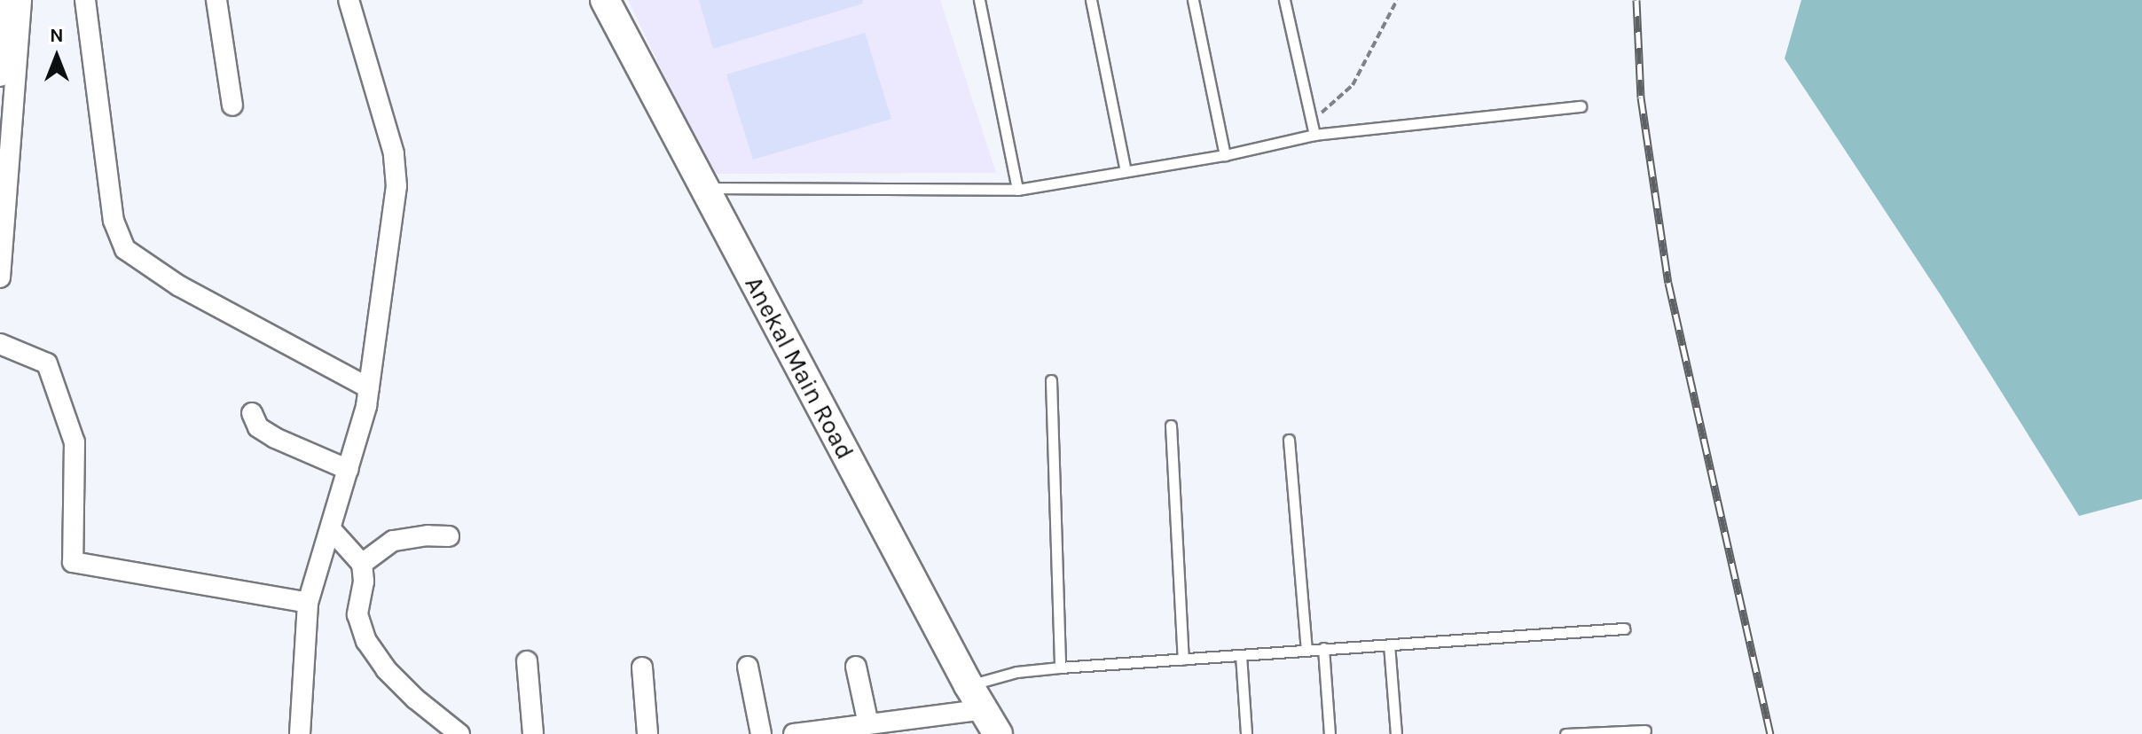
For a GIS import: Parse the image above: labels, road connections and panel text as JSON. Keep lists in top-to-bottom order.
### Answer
{
  "streets": {
    "main road": ["Anekal Main Road"]
  },
  "north": "top"
}
